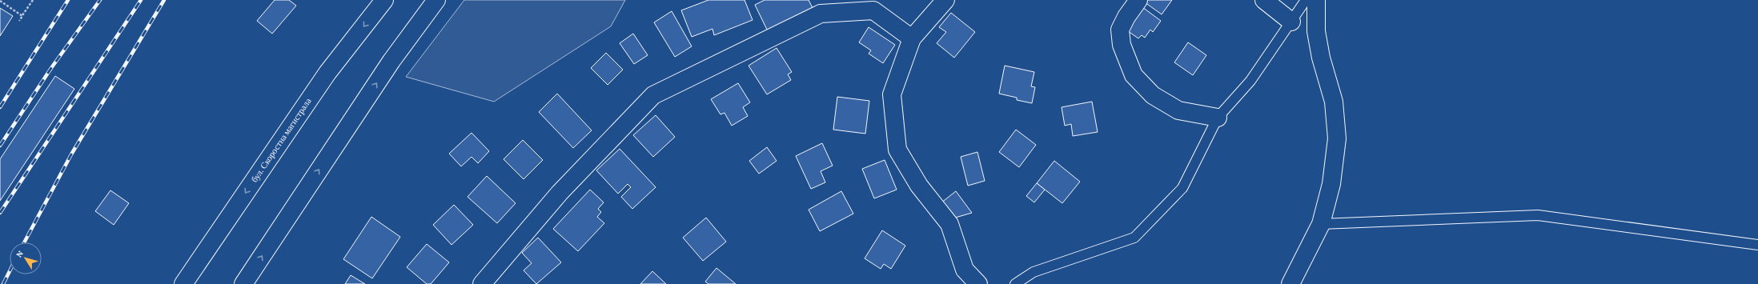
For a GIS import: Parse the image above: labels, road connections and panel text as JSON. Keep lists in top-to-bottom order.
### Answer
{
  "streets": {
    "main road": ["бул. Скоростна магистрала"]
  },
  "north": "top left"
}
